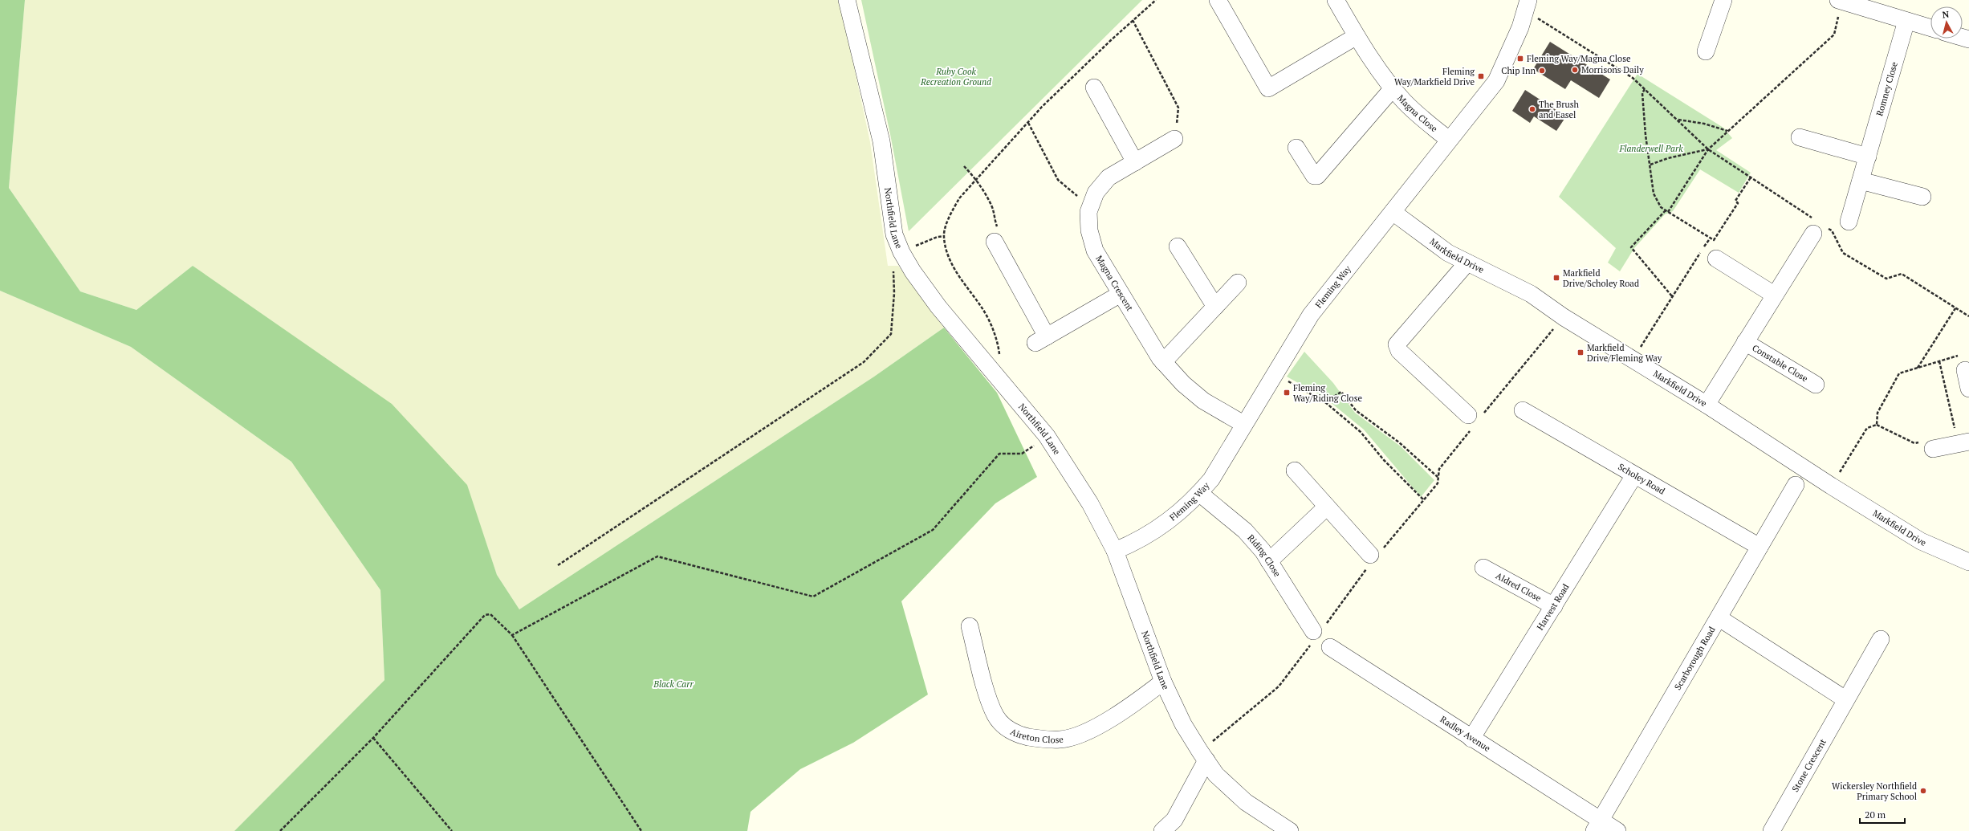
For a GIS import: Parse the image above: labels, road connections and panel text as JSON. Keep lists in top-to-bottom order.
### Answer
{
  "streets": {
    "street": [
      "Romney Close",
      "Magna Close",
      "Northfield Lane",
      "Markfield Drive",
      "Magna Crescent",
      "Fleming Way",
      "Constable Close",
      "Scholey Road",
      "Riding Close",
      "Aldred Close",
      "Harvest Road",
      "Scarborough Road",
      "Aireton Close",
      "Radley Avenue",
      "Stone Crescent"
    ]
  },
  "crossings": [
    ["Magna Close", "Fleming Way"],
    ["Northfield Lane", "Fleming Way"],
    ["Northfield Lane", "Aireton Close"],
    ["Markfield Drive", "Fleming Way"],
    ["Markfield Drive", "Constable Close"],
    ["Magna Crescent", "Fleming Way"],
    ["Fleming Way", "Riding Close"],
    ["Scholey Road", "Harvest Road"],
    ["Scholey Road", "Scarborough Road"],
    ["Aldred Close", "Harvest Road"],
    ["Harvest Road", "Radley Avenue"],
    ["Scarborough Road", "Radley Avenue"]
  ],
  "parks": ["Ruby Cook Recreation Ground", "Flanderwell Park", "Black Carr"],
  "places": {
    "transit": [
      "Fleming Way/Magna Close",
      "Fleming Way/Markfield Drive",
      "Markfield Drive/Scholey Road",
      "Markfield Drive/Fleming Way",
      "Fleming Way/Riding Close"
    ],
    "other": [
      "Morrisons Daily",
      "Chip Inn",
      "The Brush and Easel",
      "Wickersley Northfield Primary School"
    ]
  },
  "scale_bar": "20 m",
  "north": "top"
}
